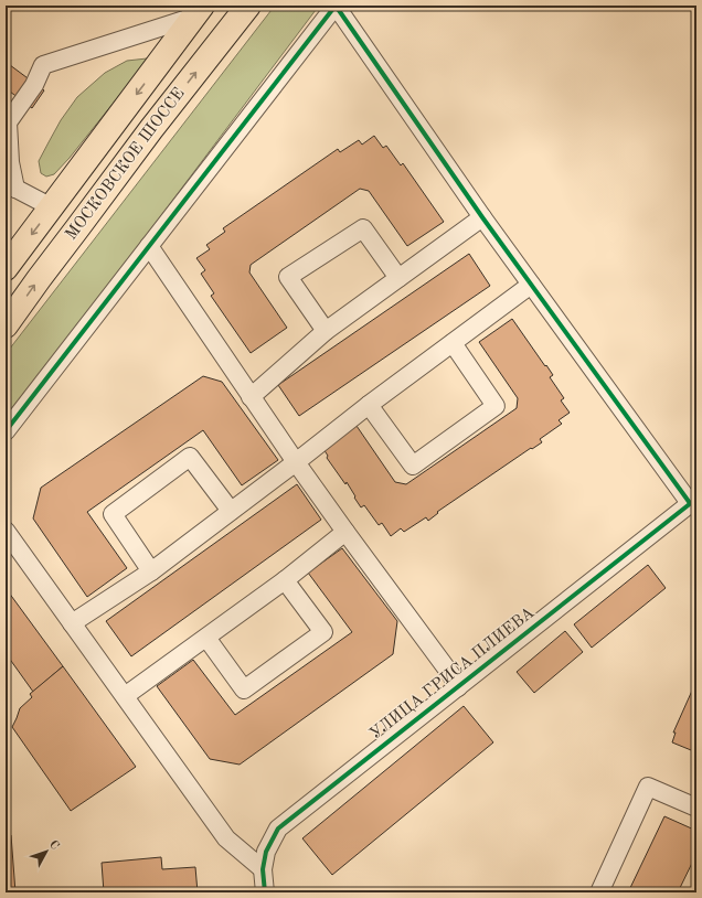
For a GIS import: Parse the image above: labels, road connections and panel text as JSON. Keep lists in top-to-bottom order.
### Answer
{
  "streets": {
    "highway": ["МОСКОВСКОЕ ШОССЕ"],
    "street": ["УЛИЦА ГРИСА ПЛИЕВА"]
  },
  "north": "top right"
}
